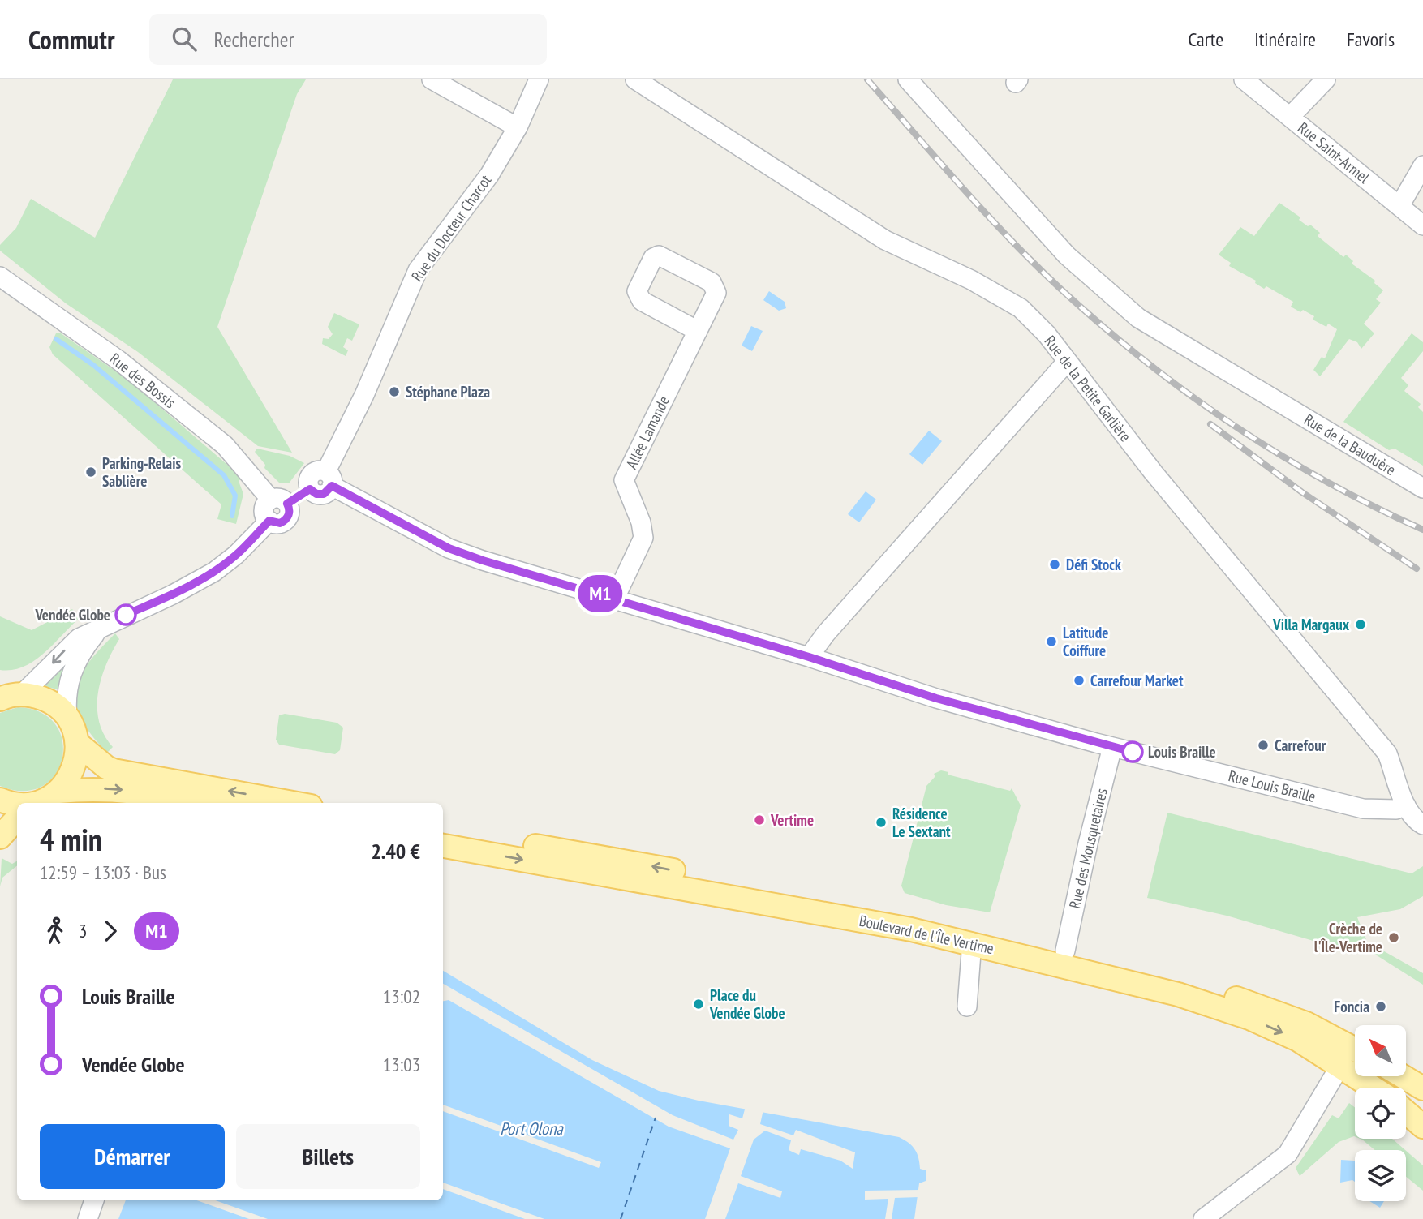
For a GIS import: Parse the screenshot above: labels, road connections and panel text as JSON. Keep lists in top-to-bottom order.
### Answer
{
  "streets": {
    "main road": ["Boulevard de l'Île Vertime"],
    "street": [
      "Rue Saint-Armel",
      "Rue du Docteur Charcot",
      "Rue des Bossis",
      "Rue de la Petite Garlière",
      "Allée Lamande",
      "Rue de la Bauduère",
      "Rue Louis Braille",
      "Rue des Mousquetaires"
    ]
  },
  "crossings": [
    ["Rue du Docteur Charcot", "Rue Louis Braille"],
    ["Rue de la Petite Garlière", "Rue Louis Braille"],
    ["Allée Lamande", "Rue Louis Braille"],
    ["Rue Louis Braille", "Rue des Mousquetaires"],
    ["Rue des Mousquetaires", "Boulevard de l'Île Vertime"]
  ],
  "water": ["Port Olona"],
  "places": [
    "Stéphane Plaza",
    "Parking-Relais Sablière",
    "Défi Stock",
    "Vendée Globe",
    "Villa Margaux",
    "Latitude Coiffure",
    "Carrefour Market",
    "Carrefour",
    "Louis Braille",
    "Vertime",
    "Résidence Le Sextant",
    "Crèche de l'Île-Vertime",
    "Place du Vendée Globe",
    "Foncia"
  ],
  "lines": ["bus line M1"],
  "north": "top left",
  "page": {
    "header": "Commutr",
    "search": "Rechercher",
    "nav": ["Carte", "Itinéraire", "Favoris"],
    "on_map": "M1",
    "heading": ["4 min", "12:59 – 13:03 · Bus", "2.40 €"],
    "legs": ["3", "M1"],
    "list": [
      {
        "name": "Louis Braille",
        "value": "13:02"
      },
      {
        "name": "Vendée Globe",
        "value": "13:03"
      }
    ],
    "buttons": ["Démarrer", "Billets"]
  }
}
